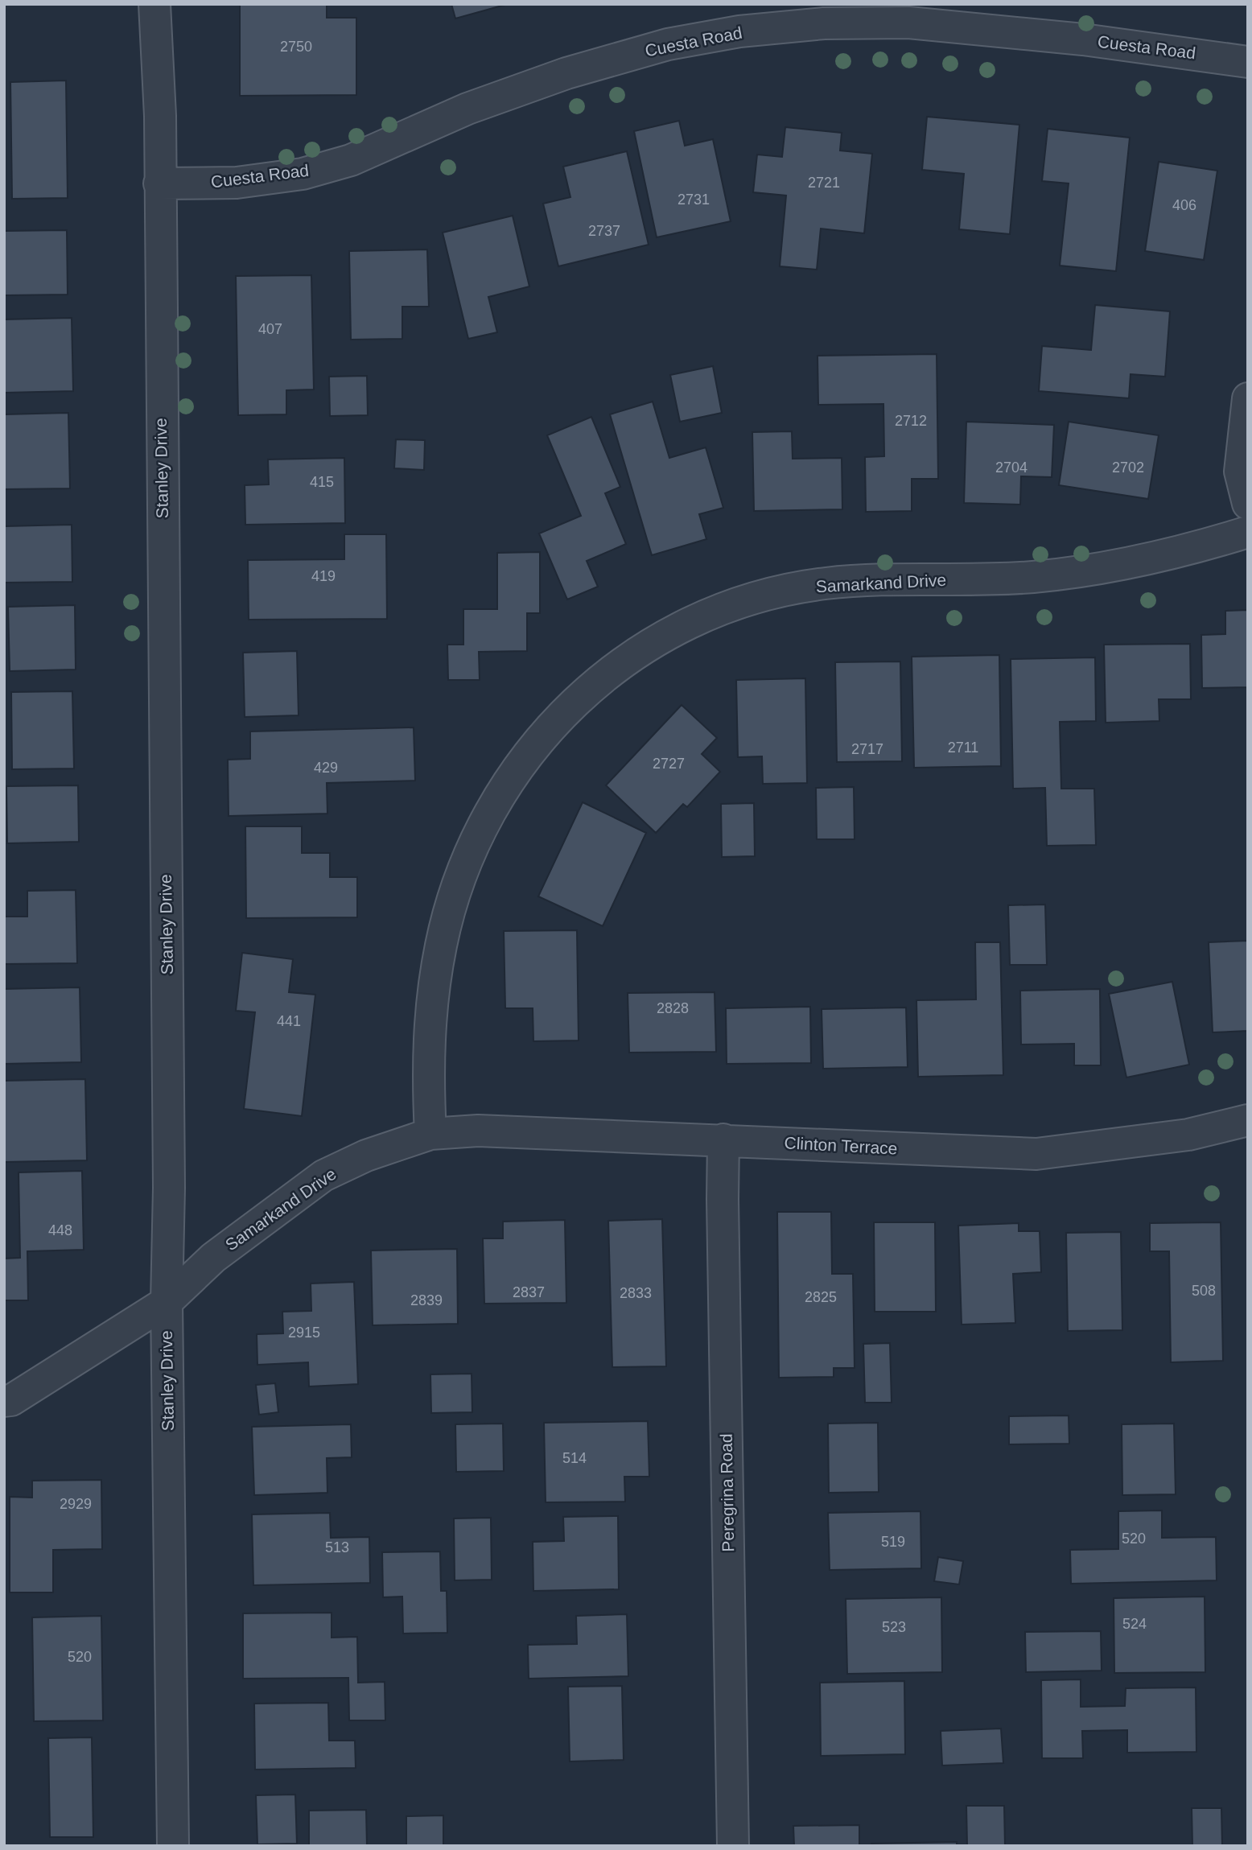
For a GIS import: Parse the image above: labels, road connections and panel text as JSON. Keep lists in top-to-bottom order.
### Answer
{
  "streets": {
    "street": [
      "Cuesta Road",
      "Stanley Drive",
      "Samarkand Drive",
      "Clinton Terrace",
      "Peregrina Road"
    ]
  },
  "crossings": [
    ["Cuesta Road", "Stanley Drive"],
    ["Stanley Drive", "Samarkand Drive"],
    ["Samarkand Drive", "Clinton Terrace"],
    ["Clinton Terrace", "Peregrina Road"]
  ],
  "house_numbers": [
    "2750",
    "2721",
    "2731",
    "406",
    "2737",
    "407",
    "2712",
    "2704",
    "2702",
    "415",
    "419",
    "2711",
    "2717",
    "2727",
    "429",
    "2828",
    "441",
    "448",
    "508",
    "2837",
    "2833",
    "2825",
    "2839",
    "2915",
    "514",
    "2929",
    "520",
    "519",
    "513",
    "524",
    "523",
    "520"
  ]
}
